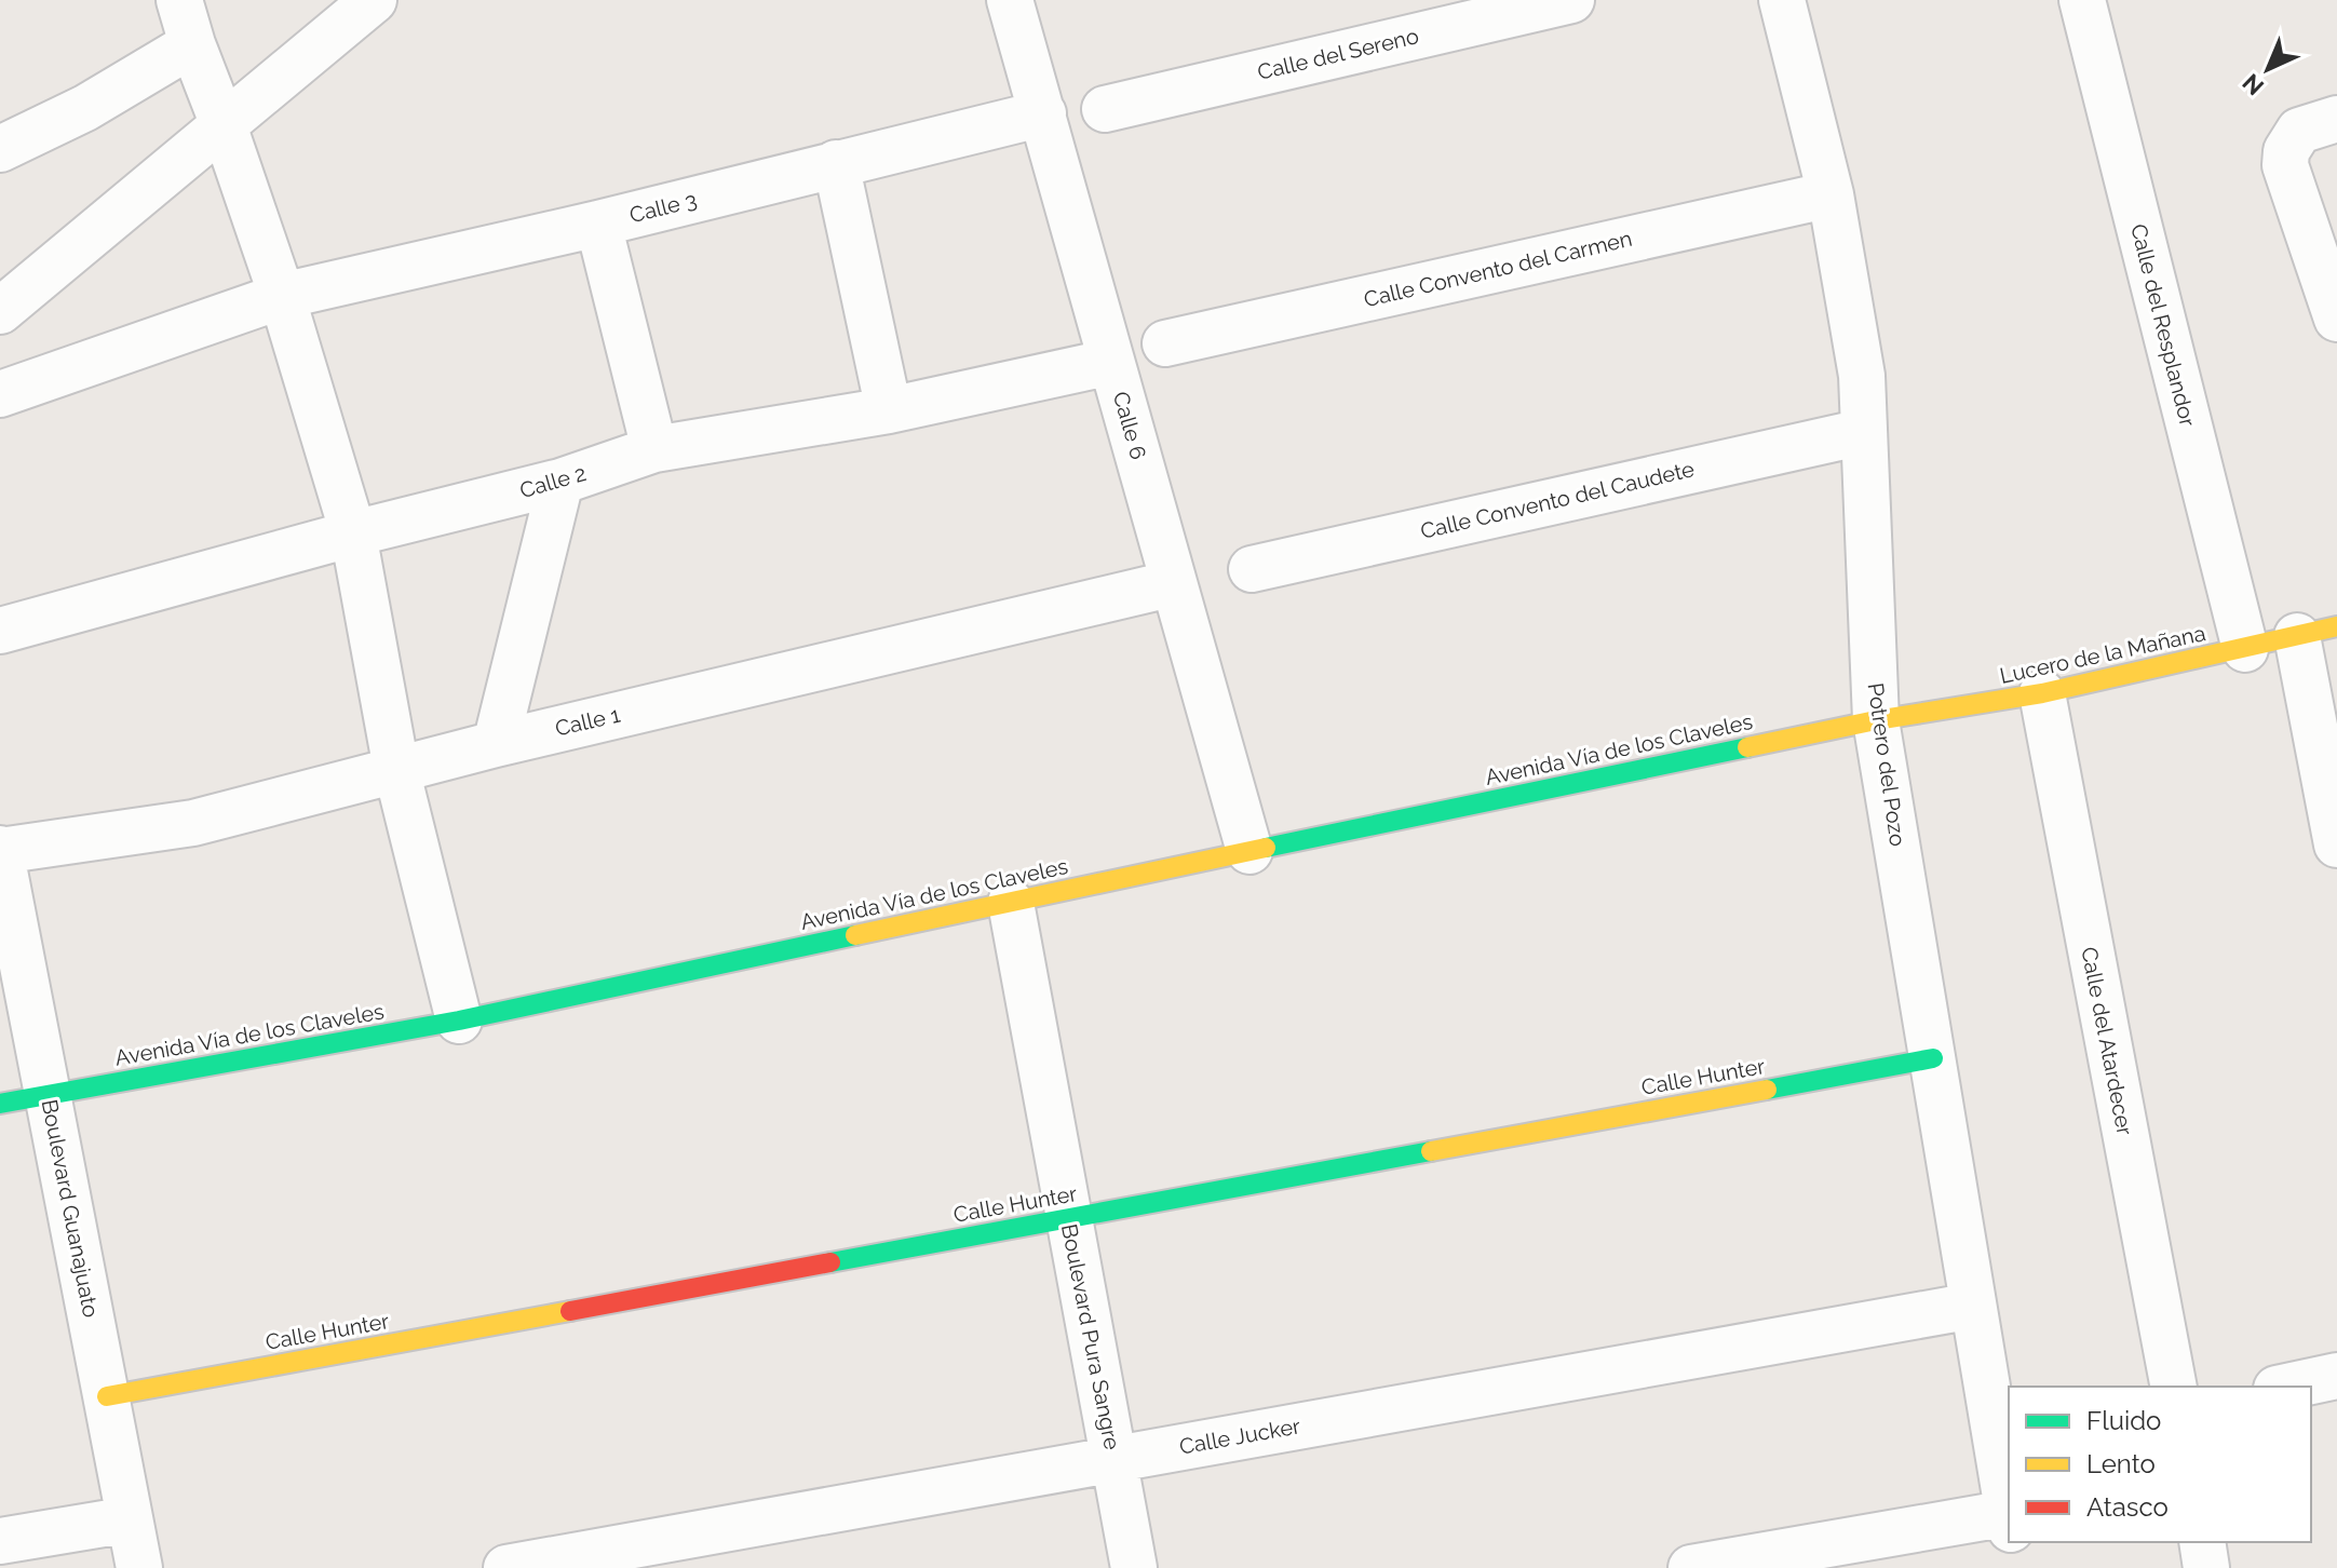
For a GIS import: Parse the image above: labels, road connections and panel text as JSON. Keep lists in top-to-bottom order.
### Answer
{
  "streets": {
    "street": [
      "Calle del Sereno",
      "Calle 3",
      "Calle Convento del Carmen",
      "Calle del Resplandor",
      "Calle 6",
      "Calle 2",
      "Calle Convento del Caudete",
      "Lucero de la Mañana",
      "Calle 1",
      "Avenida Vía de los Claveles",
      "Potrero del Pozo",
      "Calle del Atardecer",
      "Calle Hunter",
      "Boulevard Guanajuato",
      "Boulevard Pura Sangre",
      "Calle Jucker"
    ]
  },
  "crossings": [
    ["Calle 3", "Calle 6"],
    ["Calle Convento del Carmen", "Potrero del Pozo"],
    ["Calle del Resplandor", "Lucero de la Mañana"],
    ["Calle 6", "Calle 2"],
    ["Calle 6", "Calle 1"],
    ["Calle 6", "Avenida Vía de los Claveles"],
    ["Calle Convento del Caudete", "Potrero del Pozo"],
    ["Lucero de la Mañana", "Avenida Vía de los Claveles"],
    ["Lucero de la Mañana", "Potrero del Pozo"],
    ["Lucero de la Mañana", "Calle del Atardecer"],
    ["Calle 1", "Boulevard Guanajuato"],
    ["Avenida Vía de los Claveles", "Potrero del Pozo"],
    ["Avenida Vía de los Claveles", "Boulevard Guanajuato"],
    ["Avenida Vía de los Claveles", "Boulevard Pura Sangre"],
    ["Potrero del Pozo", "Calle Hunter"],
    ["Potrero del Pozo", "Calle Jucker"],
    ["Calle Hunter", "Boulevard Guanajuato"],
    ["Calle Hunter", "Boulevard Pura Sangre"],
    ["Boulevard Pura Sangre", "Calle Jucker"]
  ],
  "legend": ["Fluido", "Lento", "Atasco"],
  "north": "bottom left"
}
